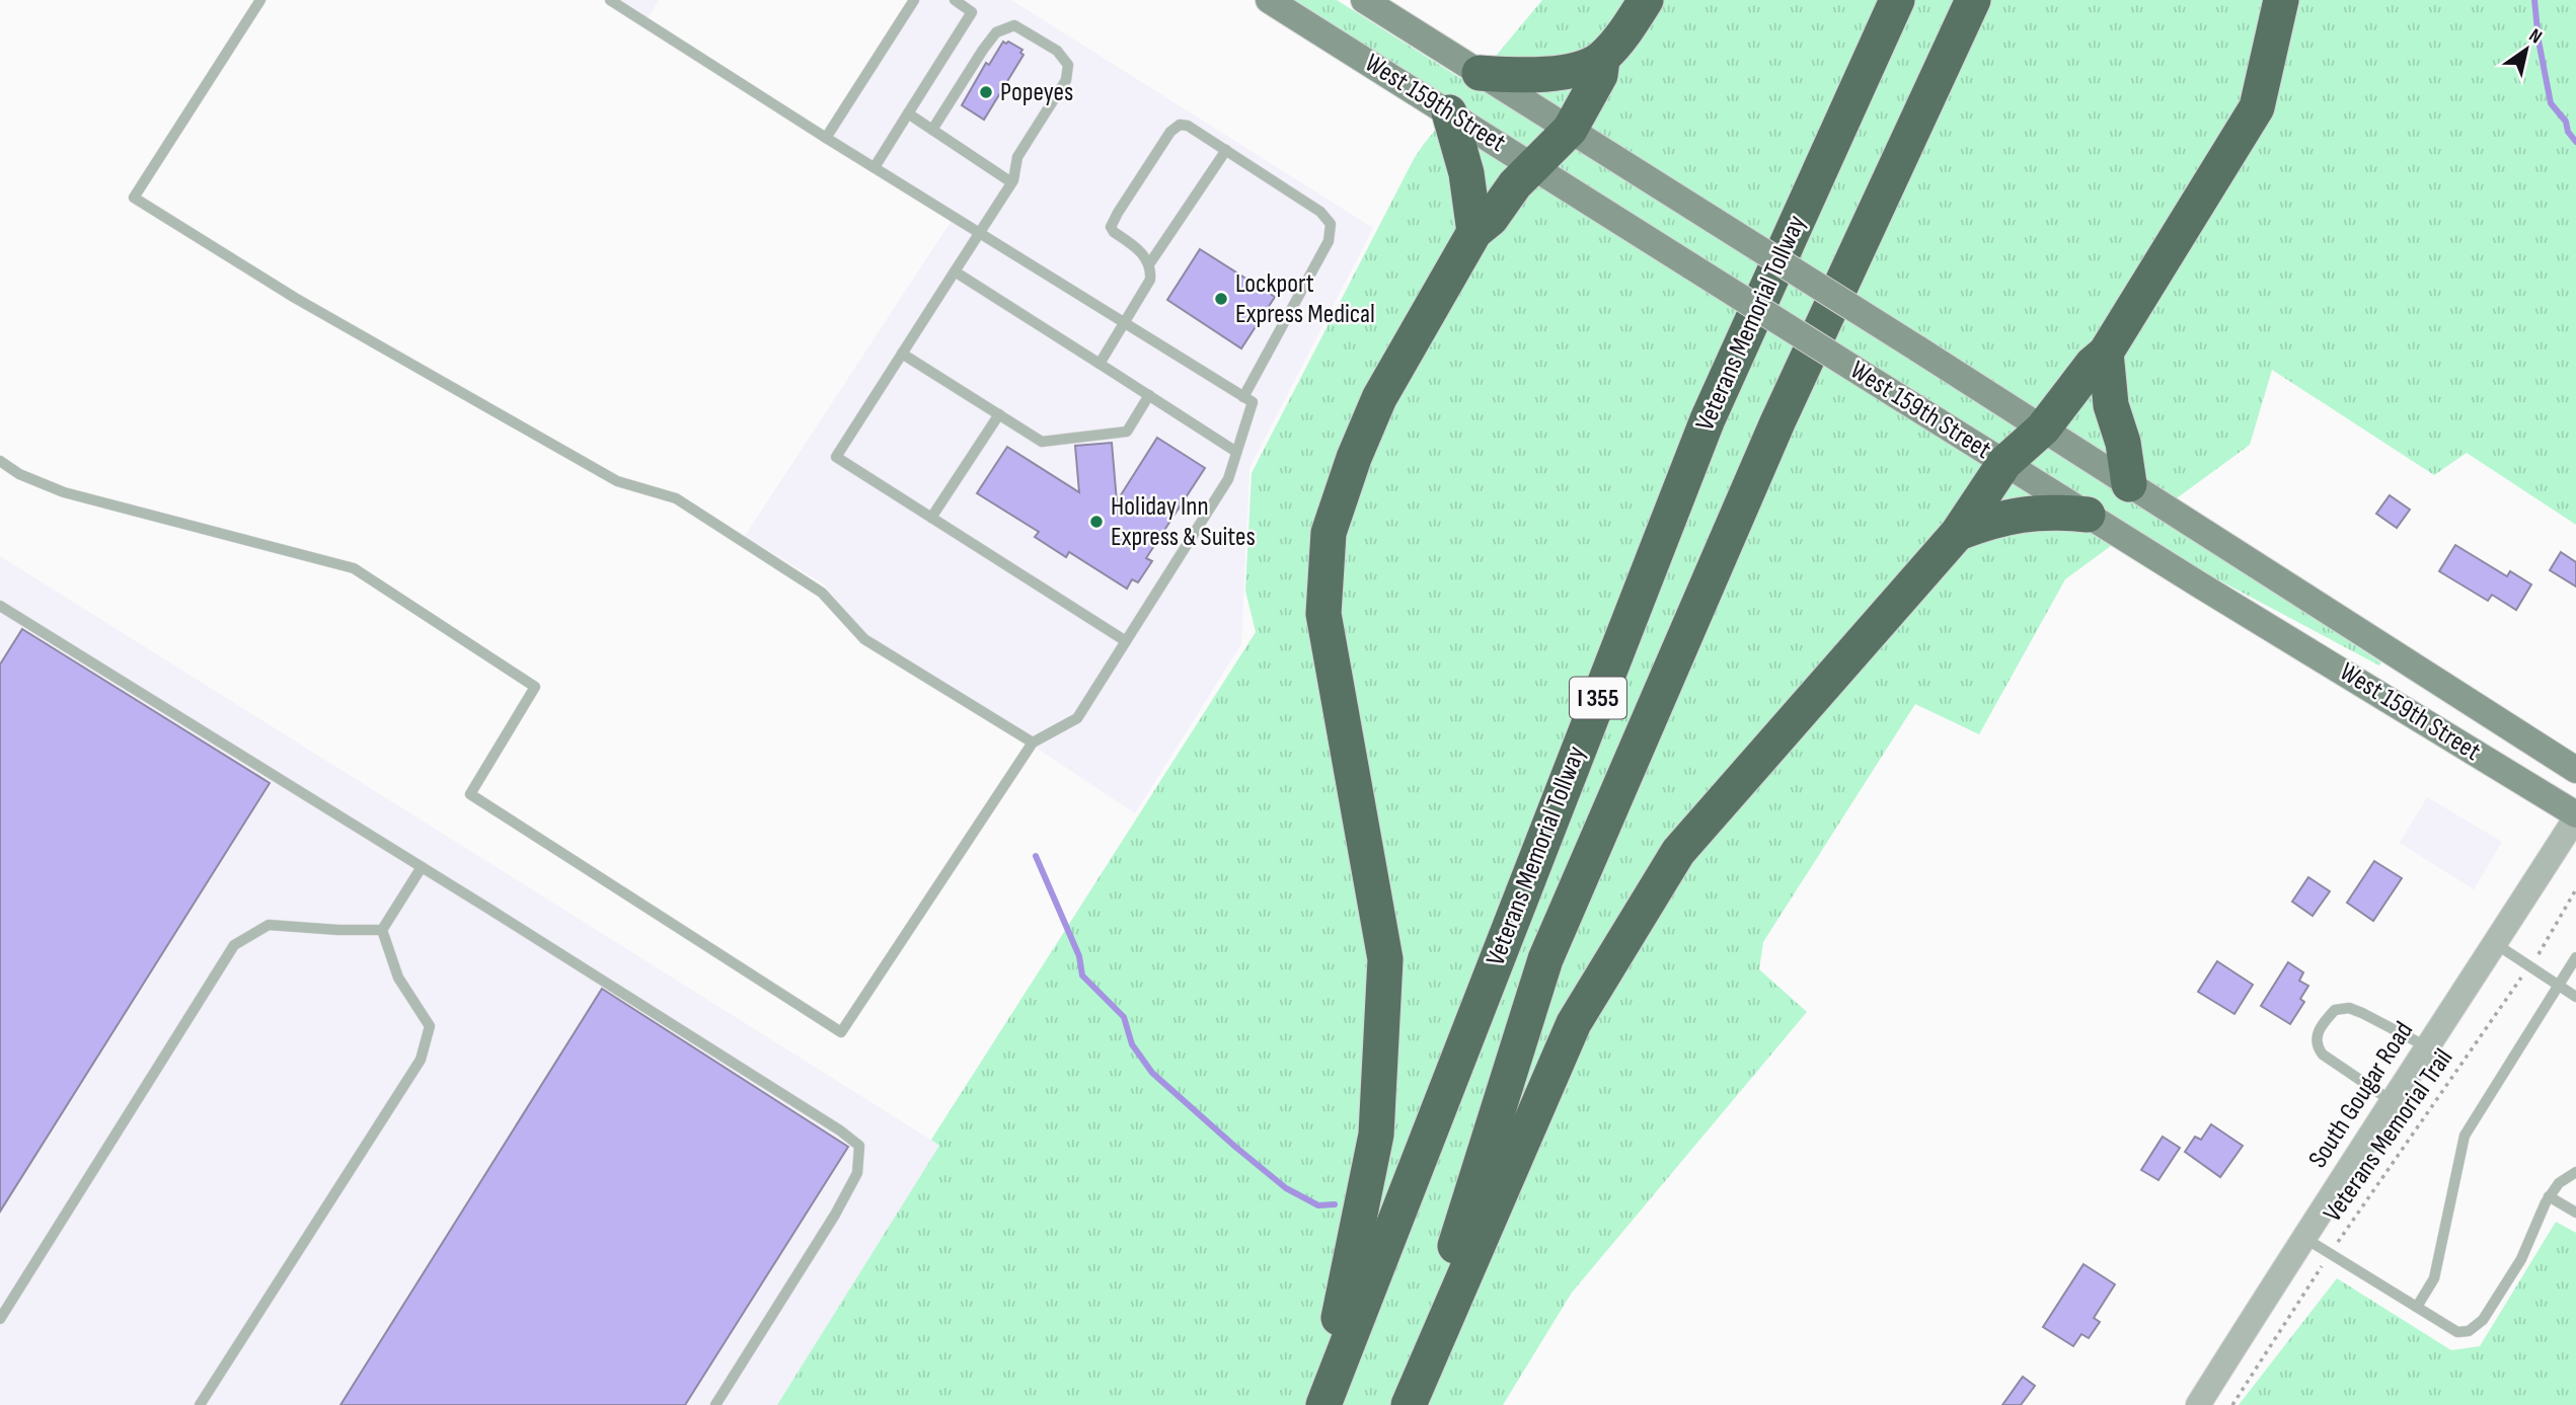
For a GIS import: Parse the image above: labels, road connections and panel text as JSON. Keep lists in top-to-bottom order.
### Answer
{
  "streets": {
    "highway": ["Veterans Memorial Tollway", "I 355"],
    "main road": ["West 159th Street"],
    "street": ["South Gougar Road"],
    "path": ["Veterans Memorial Trail"]
  },
  "crossings": [
    ["West 159th Street", "South Gougar Road"]
  ],
  "places": ["Popeyes", "Lockport Express Medical", "Holiday Inn Express & Suites"],
  "north": "top right"
}
